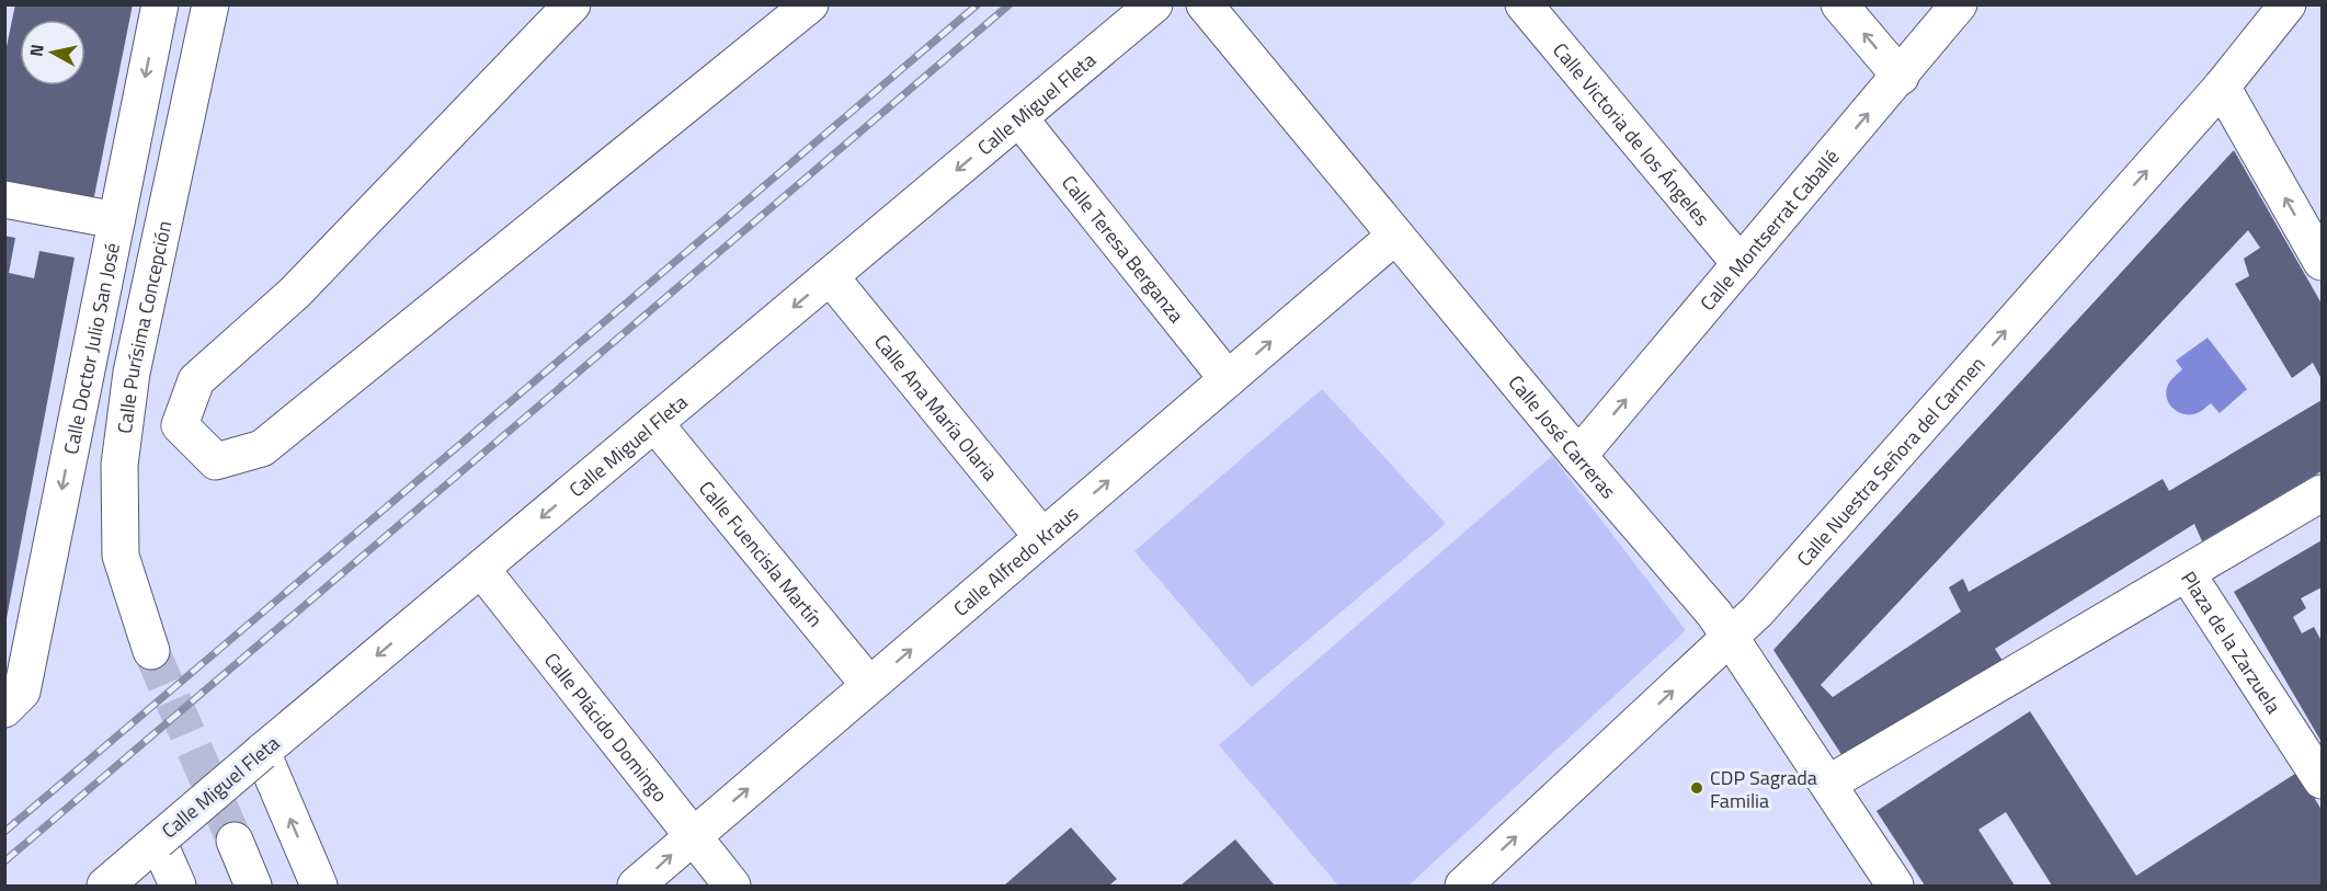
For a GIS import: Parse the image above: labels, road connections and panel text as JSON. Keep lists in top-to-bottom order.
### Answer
{
  "streets": {
    "street": [
      "Calle Miguel Fleta",
      "Calle Victoria de los Ángeles",
      "Calle Montserrat Caballé",
      "Calle Teresa Berganza",
      "Calle Purísima Concepción",
      "Calle Doctor Julio San José",
      "Calle Ana María Olaria",
      "Calle José Carreras",
      "Calle Nuestra Señora del Carmen",
      "Calle Fuencisla Martín",
      "Calle Alfredo Kraus",
      "Plaza de la Zarzuela",
      "Calle Plácido Domingo"
    ]
  },
  "crossings": [
    ["Calle Miguel Fleta", "Calle Teresa Berganza"],
    ["Calle Miguel Fleta", "Calle Ana María Olaria"],
    ["Calle Miguel Fleta", "Calle Fuencisla Martín"],
    ["Calle Miguel Fleta", "Calle Plácido Domingo"],
    ["Calle Victoria de los Ángeles", "Calle Montserrat Caballé"],
    ["Calle Montserrat Caballé", "Calle José Carreras"],
    ["Calle Teresa Berganza", "Calle Alfredo Kraus"],
    ["Calle Ana María Olaria", "Calle Alfredo Kraus"],
    ["Calle José Carreras", "Calle Nuestra Señora del Carmen"],
    ["Calle José Carreras", "Calle Alfredo Kraus"],
    ["Calle José Carreras", "Plaza de la Zarzuela"],
    ["Calle Fuencisla Martín", "Calle Alfredo Kraus"],
    ["Calle Alfredo Kraus", "Calle Plácido Domingo"]
  ],
  "one_way": [
    "Calle Miguel Fleta",
    "Calle Montserrat Caballé",
    "Calle Doctor Julio San José",
    "Calle Nuestra Señora del Carmen",
    "Calle Alfredo Kraus"
  ],
  "places": ["CDP Sagrada Familia"],
  "north": "left"
}
